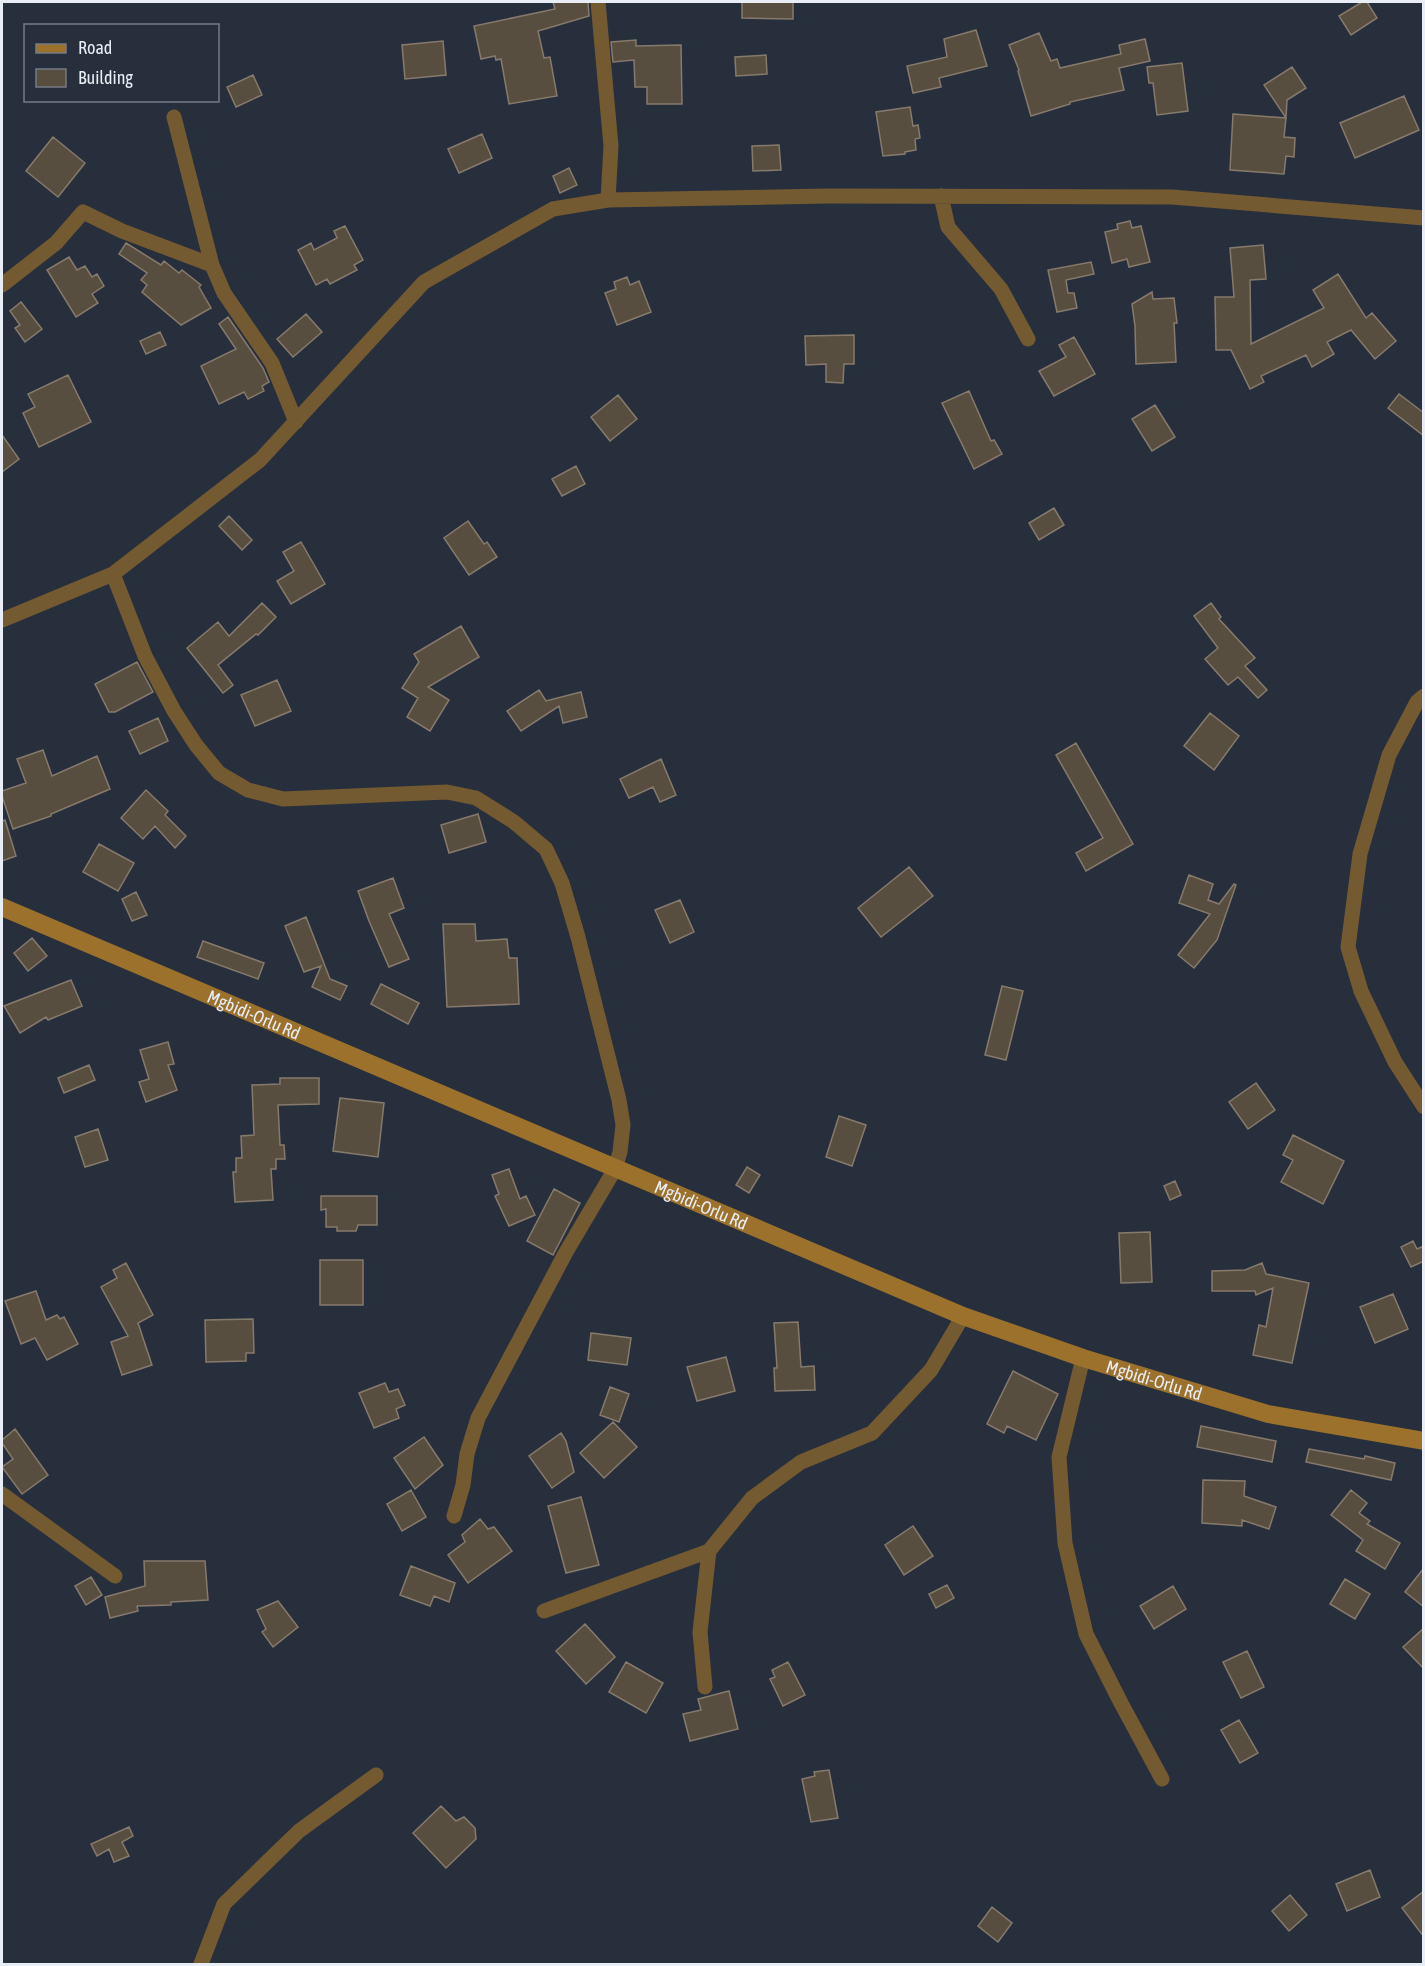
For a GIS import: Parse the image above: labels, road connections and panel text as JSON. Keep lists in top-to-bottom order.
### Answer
{
  "streets": {
    "main road": ["Mgbidi-Orlu Rd"]
  },
  "legend": ["Road", "Building"]
}
